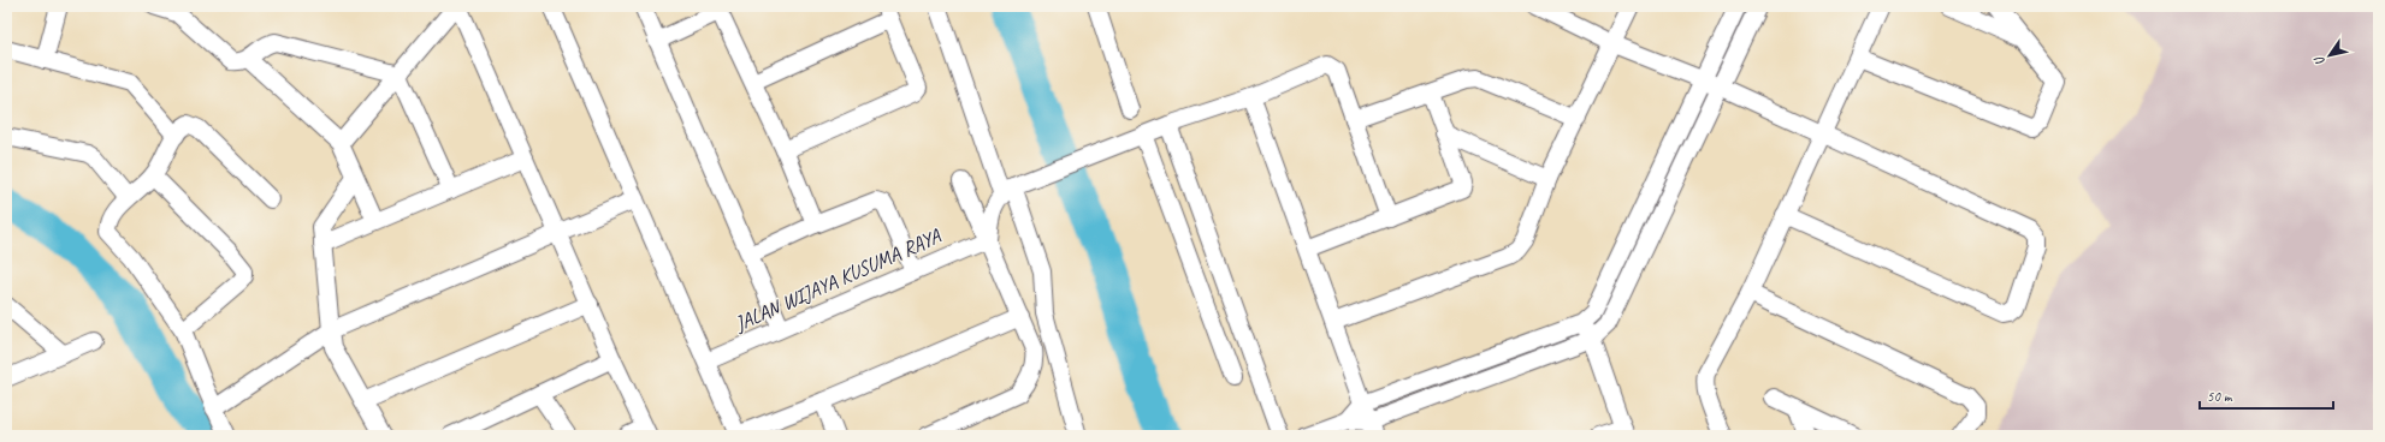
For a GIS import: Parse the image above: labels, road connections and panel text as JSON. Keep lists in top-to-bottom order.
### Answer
{
  "streets": {
    "street": ["JALAN WIJAYA KUSUMA RAYA"]
  },
  "scale_bar": "50 m",
  "north": "bottom left"
}
